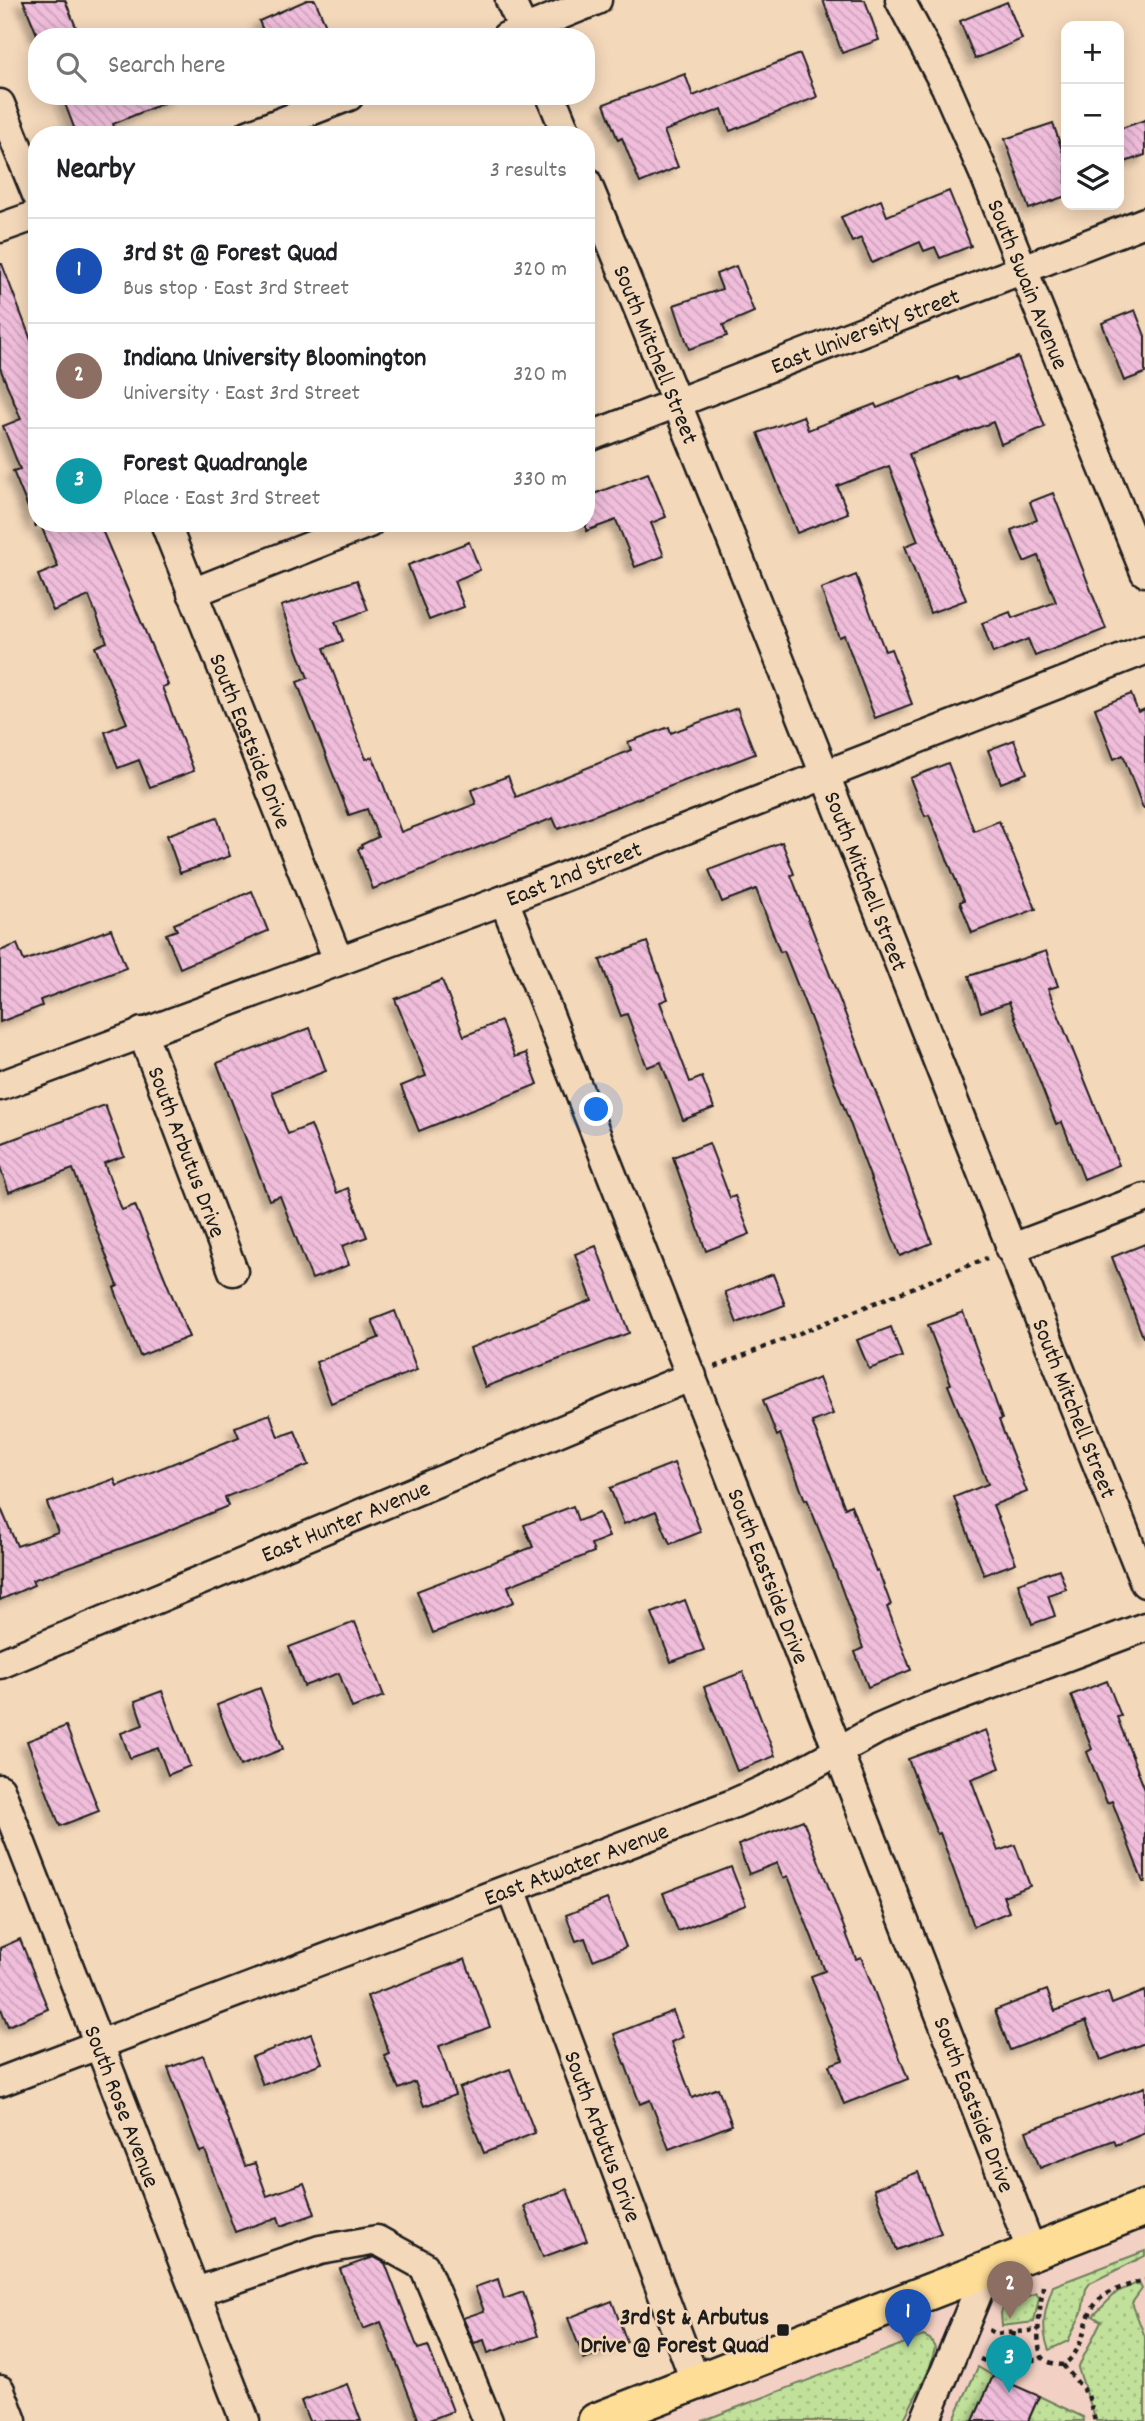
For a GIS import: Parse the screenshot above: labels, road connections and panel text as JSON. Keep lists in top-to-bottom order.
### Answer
{
  "streets": {
    "street": [
      "South Swain Avenue",
      "East University Street",
      "South Mitchell Street",
      "South Eastside Drive",
      "East 2nd Street",
      "South Arbutus Drive",
      "East Hunter Avenue",
      "East Atwater Avenue",
      "South Rose Avenue"
    ]
  },
  "crossings": [
    ["South Swain Avenue", "East University Street"],
    ["East University Street", "South Mitchell Street"],
    ["South Mitchell Street", "East 2nd Street"],
    ["South Eastside Drive", "East 2nd Street"],
    ["South Eastside Drive", "East Hunter Avenue"],
    ["South Eastside Drive", "East Atwater Avenue"],
    ["East 2nd Street", "South Arbutus Drive"],
    ["South Arbutus Drive", "East Atwater Avenue"],
    ["East Atwater Avenue", "South Rose Avenue"]
  ],
  "places": {
    "transit": ["3rd St & Arbutus Drive @ Forest Quad"]
  },
  "page": {
    "map_buttons": ["+", "−"],
    "search": "Search here",
    "heading": ["Nearby", "3 results"],
    "list": [
      {
        "mark": "1",
        "name": "3rd St @ Forest Quad",
        "note": "Bus stop · East 3rd Street",
        "value": "320 m"
      },
      {
        "mark": "2",
        "name": "Indiana University Bloomington",
        "note": "University · East 3rd Street",
        "value": "320 m"
      },
      {
        "mark": "3",
        "name": "Forest Quadrangle",
        "note": "Place · East 3rd Street",
        "value": "330 m"
      }
    ],
    "pins": ["2", "1", "3"]
  }
}
